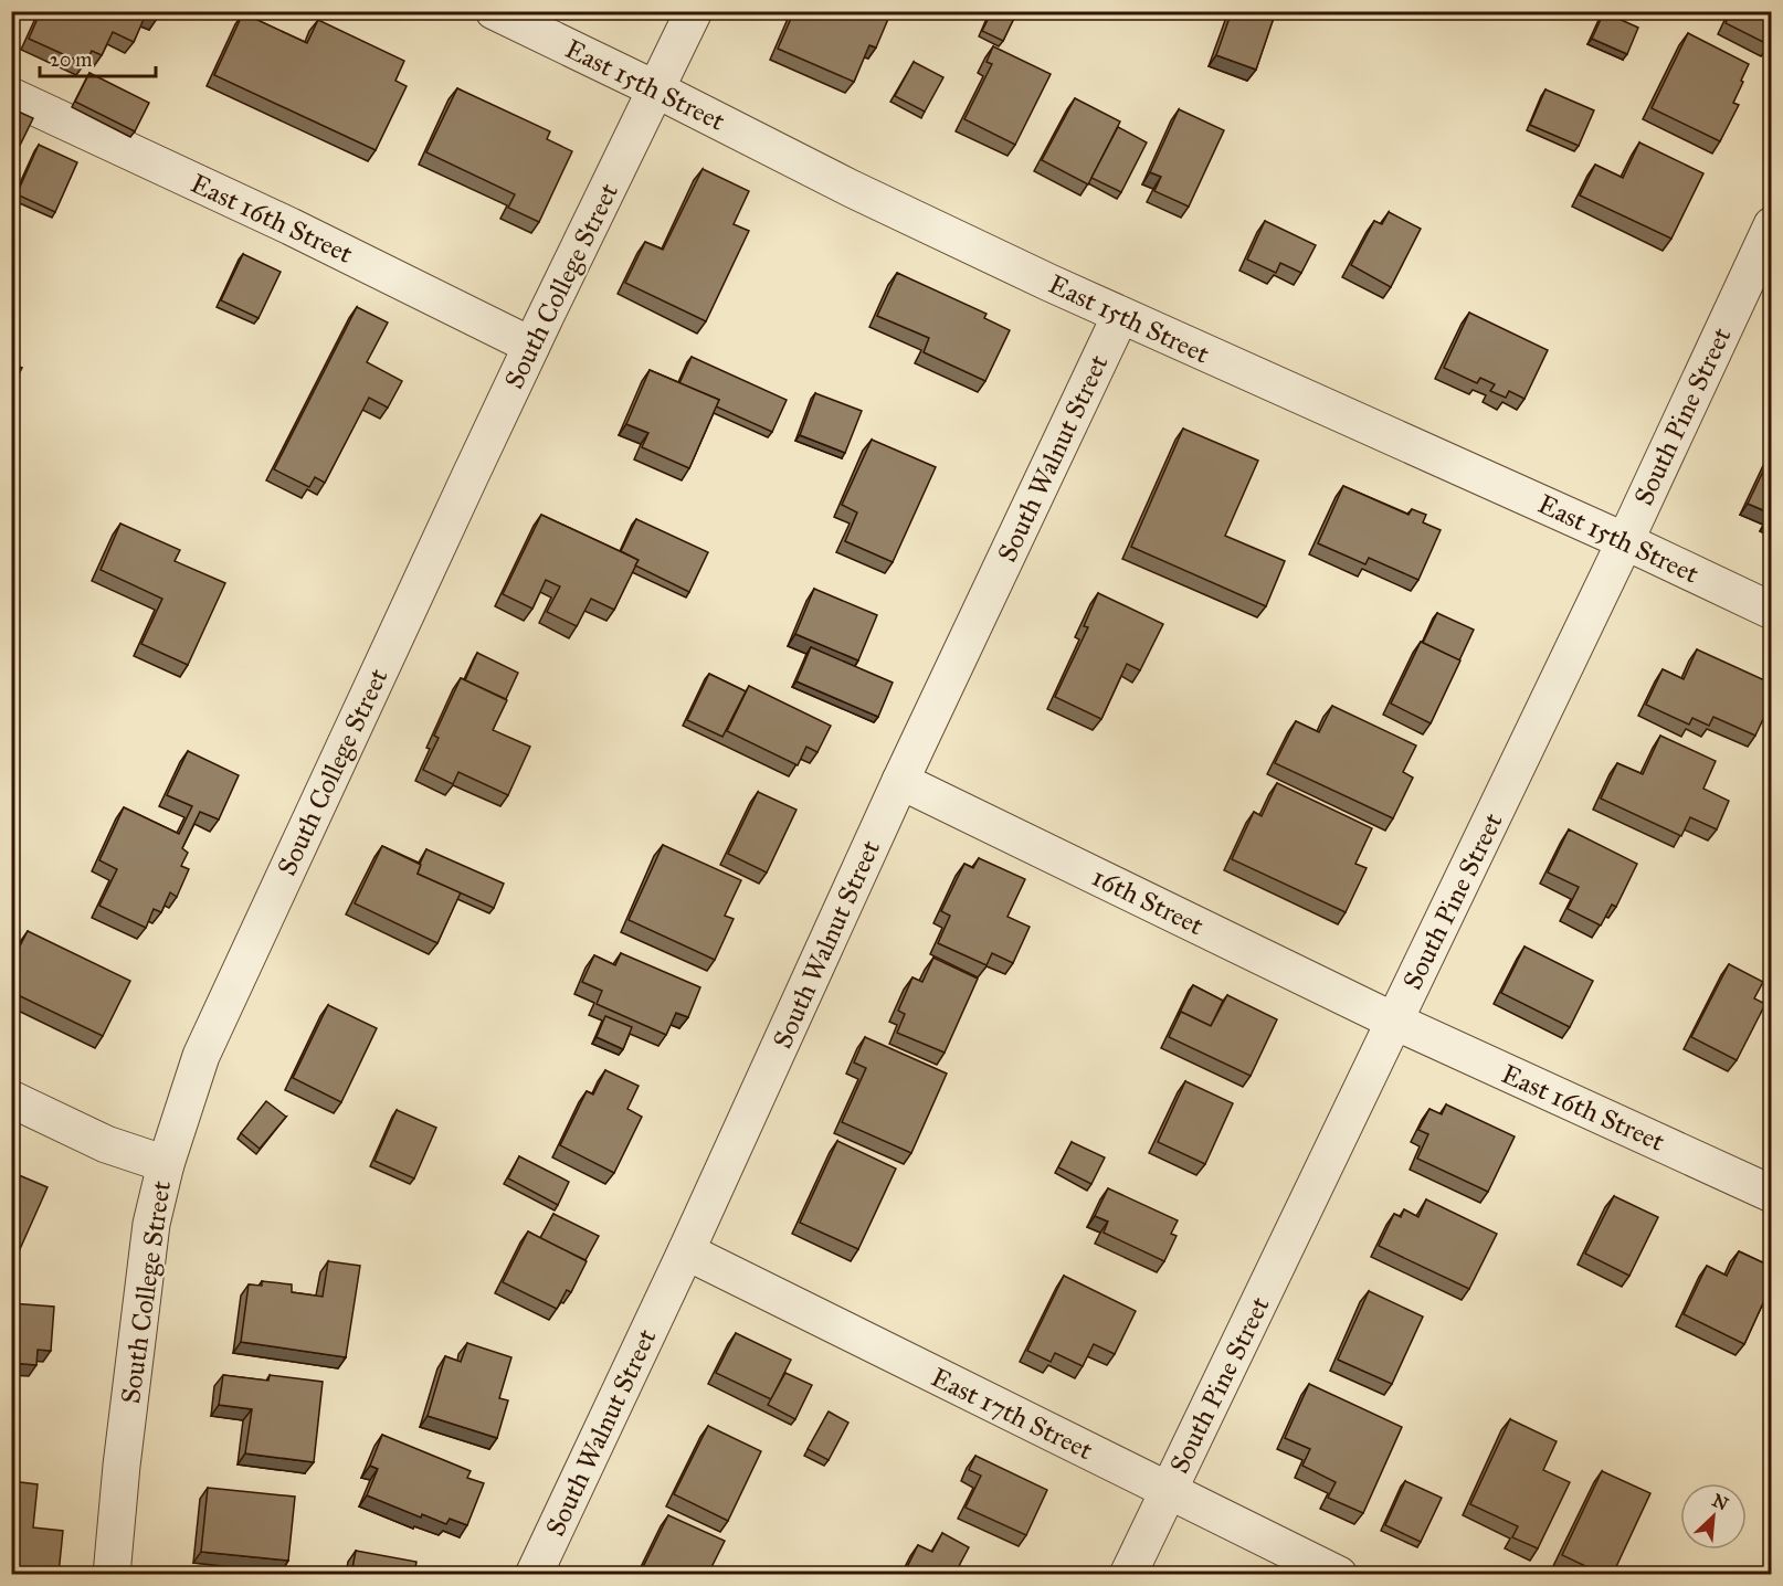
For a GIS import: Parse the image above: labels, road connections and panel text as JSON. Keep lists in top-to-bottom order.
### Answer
{
  "streets": {
    "street": [
      "East 15th Street",
      "East 16th Street",
      "South College Street",
      "South Pine Street",
      "South Walnut Street",
      "16th Street",
      "East 17th Street"
    ]
  },
  "crossings": [
    ["East 15th Street", "South College Street"],
    ["East 15th Street", "South Pine Street"],
    ["East 15th Street", "South Walnut Street"],
    ["East 16th Street", "South College Street"],
    ["East 16th Street", "South Pine Street"],
    ["East 16th Street", "16th Street"],
    ["South Pine Street", "16th Street"],
    ["South Pine Street", "East 17th Street"],
    ["South Walnut Street", "16th Street"],
    ["South Walnut Street", "East 17th Street"]
  ],
  "scale_bar": "20 m",
  "north": "top right"
}
